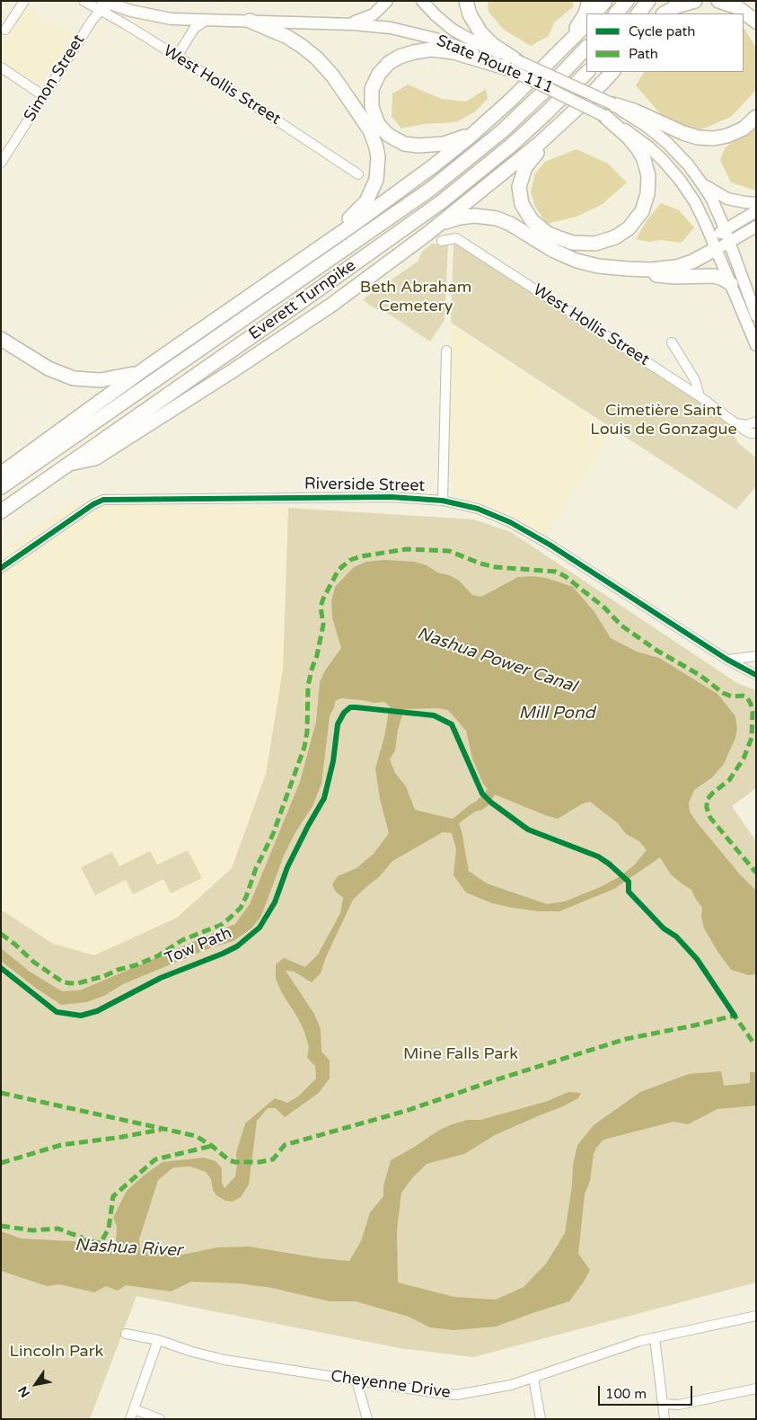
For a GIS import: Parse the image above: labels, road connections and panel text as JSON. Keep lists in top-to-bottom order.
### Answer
{
  "streets": {
    "highway": ["Everett Turnpike"],
    "main road": ["State Route 111"],
    "street": [
      "Simon Street",
      "West Hollis Street",
      "Riverside Street",
      "Cheyenne Drive"
    ],
    "cycle path": ["Tow Path"]
  },
  "crossings": [
    ["State Route 111", "Simon Street"],
    ["State Route 111", "West Hollis Street"],
    ["Simon Street", "West Hollis Street"]
  ],
  "water": ["Nashua Power Canal", "Mill Pond", "Nashua River"],
  "parks": [
    "Beth Abraham Cemetery",
    "Cimetière Saint Louis de Gonzague",
    "Mine Falls Park",
    "Lincoln Park"
  ],
  "legend": ["Cycle path", "Path"],
  "scale_bar": "100 m",
  "north": "bottom left"
}
